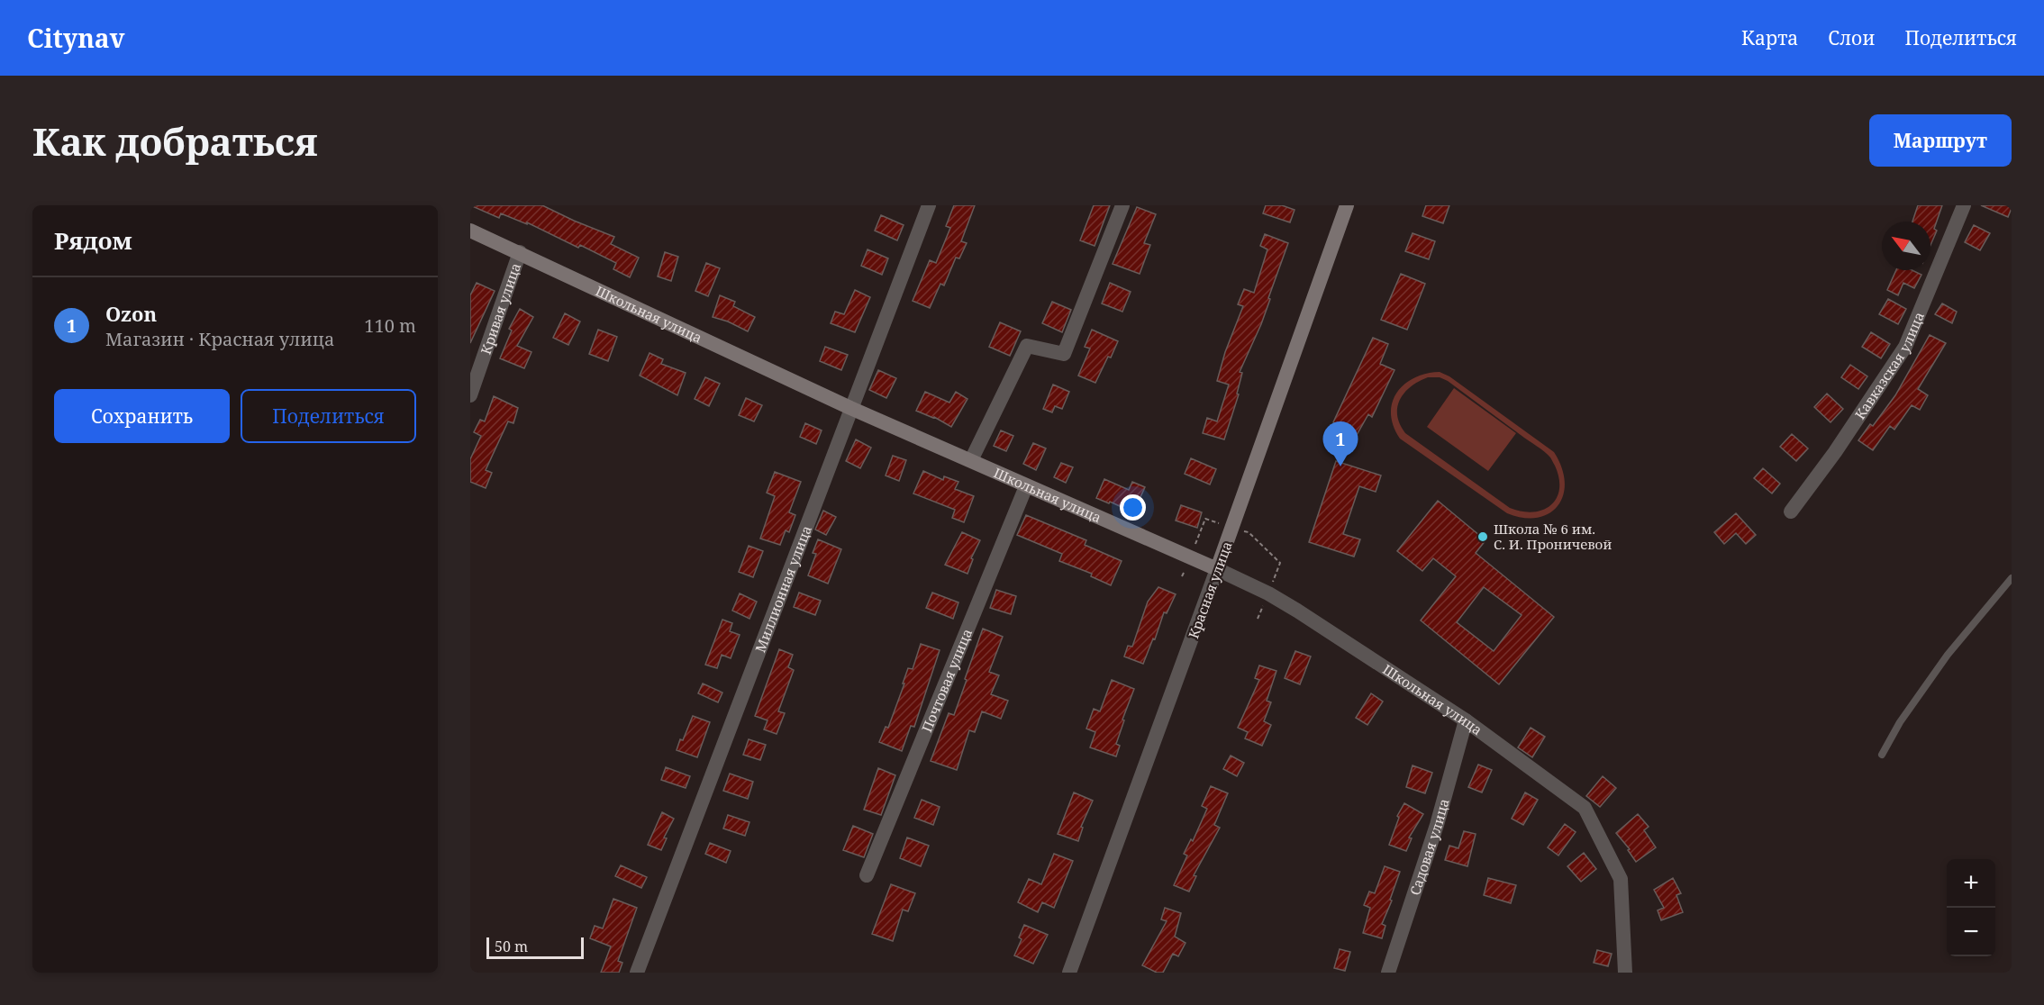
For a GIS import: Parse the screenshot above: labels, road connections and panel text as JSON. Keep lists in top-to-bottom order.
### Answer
{
  "streets": {
    "main road": ["Школьная улица", "Красная улица"],
    "street": [
      "Кривая улица",
      "Кавказская улица",
      "Миллионная улица",
      "Почтовая улица",
      "Садовая улица"
    ]
  },
  "crossings": [
    ["Кривая улица", "Школьная улица"],
    ["Школьная улица", "Миллионная улица"],
    ["Школьная улица", "Красная улица"],
    ["Школьная улица", "Почтовая улица"],
    ["Школьная улица", "Садовая улица"]
  ],
  "places": ["Школа № 6 им. С. И. Проничевой"],
  "scale_bar": "50 m",
  "north": "top left",
  "page": {
    "header": "Citynav",
    "nav": ["Карта", "Слои", "Поделиться"],
    "buttons": [
      "Маршрут",
      ["Сохранить", "Поделиться"]
    ],
    "title": "Как добраться",
    "heading": "Рядом",
    "list": [
      {
        "mark": "1",
        "name": "Ozon",
        "note": "Магазин · Красная улица",
        "value": "110 m"
      }
    ],
    "pins": "1",
    "map_buttons": ["+", "−"],
    "scale": "50 m"
  }
}
